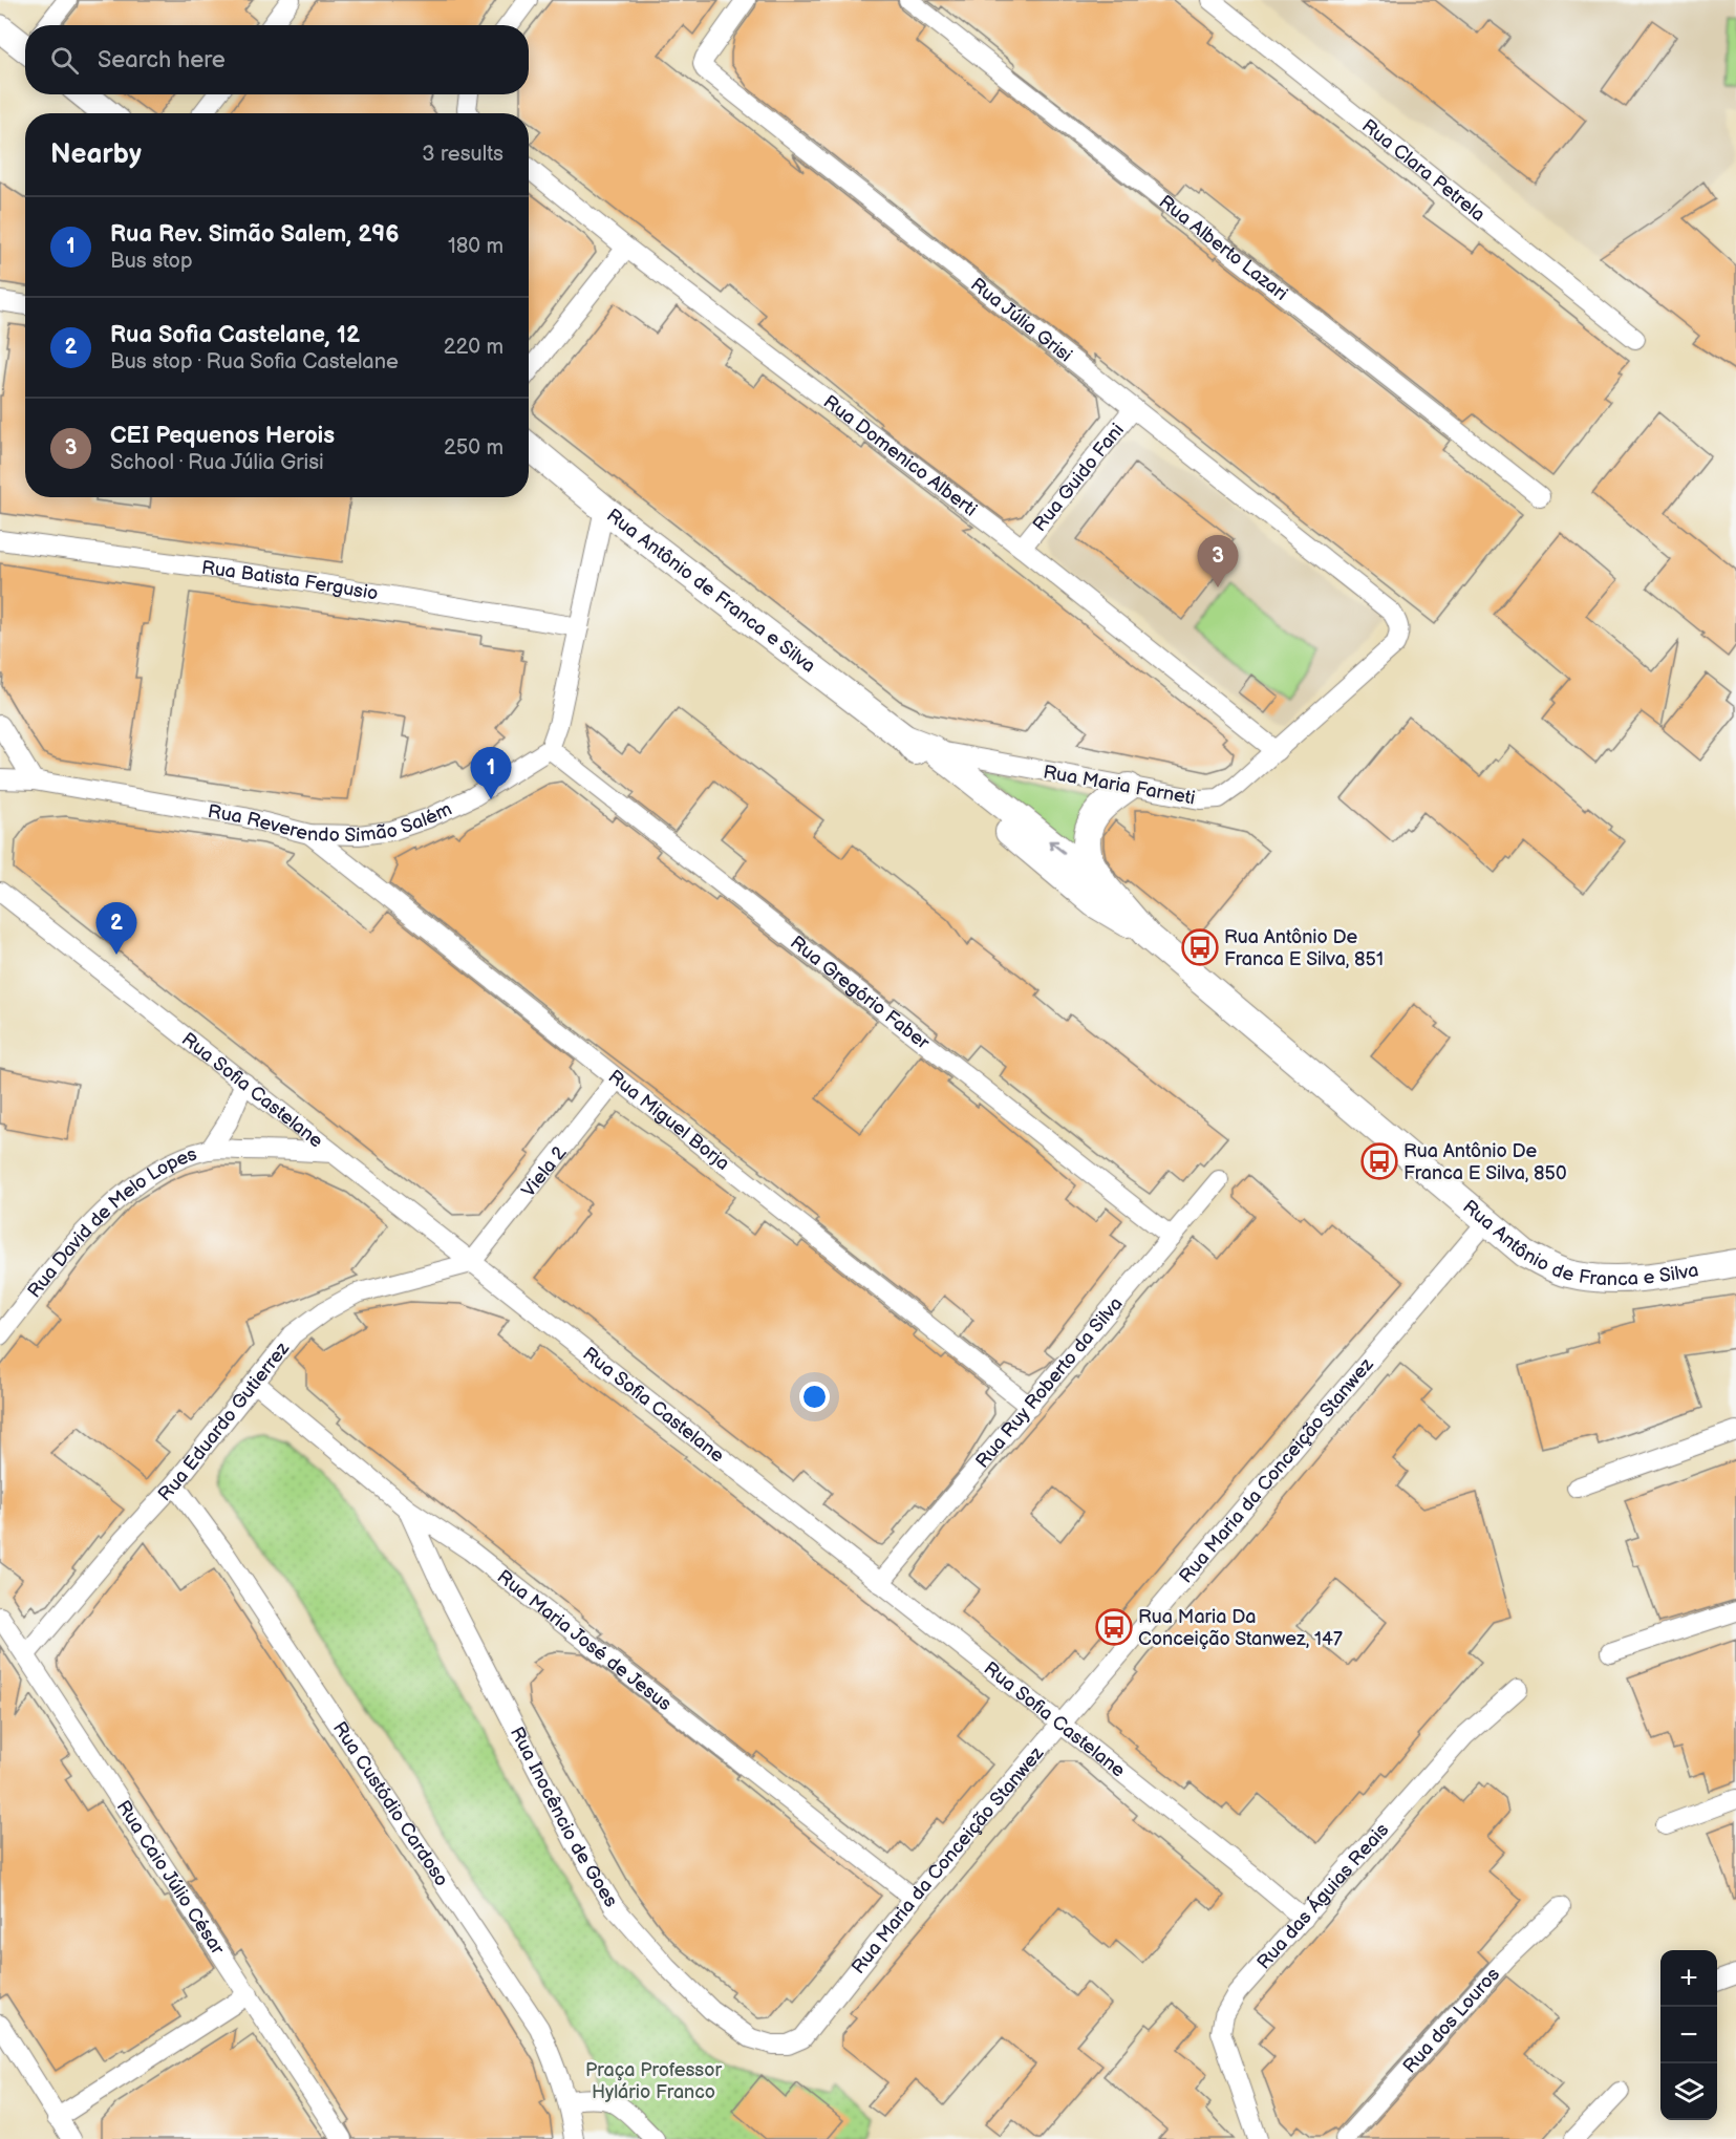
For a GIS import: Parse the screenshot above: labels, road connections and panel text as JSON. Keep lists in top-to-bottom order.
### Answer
{
  "streets": {
    "main road": ["Rua Antônio de Franca e Silva"],
    "street": [
      "Rua Clara Petrela",
      "Rua Alberto Lazari",
      "Rua Júlia Grisi",
      "Rua Domenico Alberti",
      "Rua Guido Fani",
      "Rua Batista Fergusio",
      "Rua Maria Farneti",
      "Rua Reverendo Simão Salém",
      "Rua Gregório Faber",
      "Rua Sofia Castelane",
      "Rua Miguel Borja",
      "Viela 2",
      "Rua David de Melo Lopes",
      "Rua Ruy Roberto da Silva",
      "Rua Eduardo Gutierrez",
      "Rua Maria da Conceição Stanwez",
      "Rua Maria José de Jesus",
      "Rua Custódio Cardoso",
      "Rua Inocêncio de Goes",
      "Rua Caio Júlio César",
      "Rua das Águias Reais",
      "Rua dos Louros"
    ]
  },
  "crossings": [
    ["Rua Júlia Grisi", "Rua Guido Fani"],
    ["Rua Júlia Grisi", "Rua Maria Farneti"],
    ["Rua Domenico Alberti", "Rua Guido Fani"],
    ["Rua Domenico Alberti", "Rua Maria Farneti"],
    ["Rua Antônio de Franca e Silva", "Rua Maria Farneti"],
    ["Rua Antônio de Franca e Silva", "Rua Maria da Conceição Stanwez"],
    ["Rua Reverendo Simão Salém", "Rua Gregório Faber"],
    ["Rua Reverendo Simão Salém", "Rua Miguel Borja"],
    ["Rua Gregório Faber", "Rua Ruy Roberto da Silva"],
    ["Rua Sofia Castelane", "Viela 2"],
    ["Rua Sofia Castelane", "Rua David de Melo Lopes"],
    ["Rua Sofia Castelane", "Rua Ruy Roberto da Silva"],
    ["Rua Sofia Castelane", "Rua Eduardo Gutierrez"],
    ["Rua Sofia Castelane", "Rua Maria da Conceição Stanwez"],
    ["Rua Sofia Castelane", "Rua das Águias Reais"],
    ["Rua Miguel Borja", "Viela 2"],
    ["Rua Miguel Borja", "Rua Ruy Roberto da Silva"],
    ["Viela 2", "Rua Eduardo Gutierrez"],
    ["Rua Eduardo Gutierrez", "Rua Maria José de Jesus"],
    ["Rua Eduardo Gutierrez", "Rua Custódio Cardoso"],
    ["Rua Eduardo Gutierrez", "Rua Caio Júlio César"],
    ["Rua Maria da Conceição Stanwez", "Rua Maria José de Jesus"],
    ["Rua Maria da Conceição Stanwez", "Rua Inocêncio de Goes"],
    ["Rua Maria José de Jesus", "Rua Inocêncio de Goes"]
  ],
  "parks": ["Praça Professor Hylário Franco"],
  "places": {
    "bus stop": ["Rua Antônio De Franca E Silva, 851", "Rua Antônio De Franca E Silva, 850", "Rua Maria Da Conceição Stanwez, 147"]
  },
  "page": {
    "search": "Search here",
    "heading": ["Nearby", "3 results"],
    "list": [
      {
        "mark": "1",
        "name": "Rua Rev. Simão Salem, 296",
        "note": "Bus stop",
        "value": "180 m"
      },
      {
        "mark": "2",
        "name": "Rua Sofia Castelane, 12",
        "note": "Bus stop · Rua Sofia Castelane",
        "value": "220 m"
      },
      {
        "mark": "3",
        "name": "CEI Pequenos Herois",
        "note": "School · Rua Júlia Grisi",
        "value": "250 m"
      }
    ],
    "pins": ["3", "1", "2"],
    "map_buttons": ["+", "−"]
  }
}
